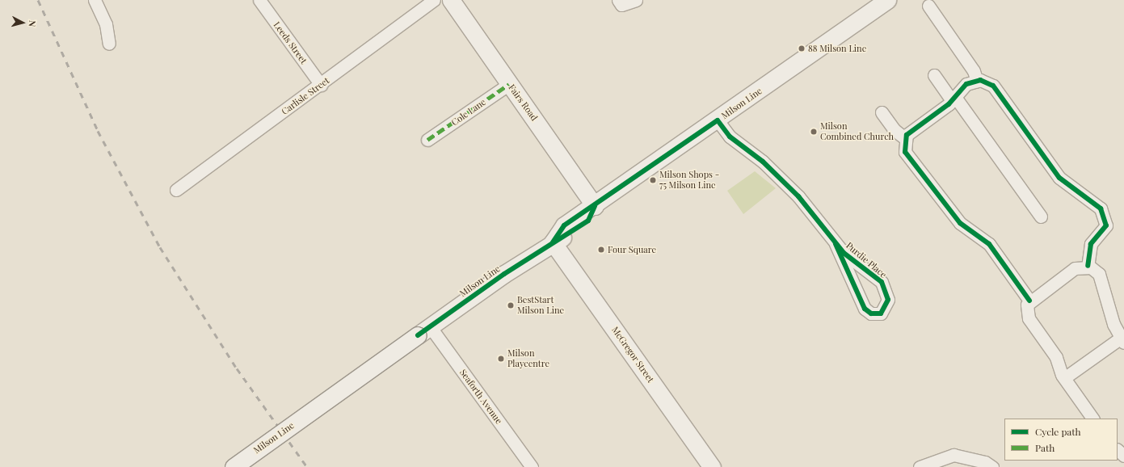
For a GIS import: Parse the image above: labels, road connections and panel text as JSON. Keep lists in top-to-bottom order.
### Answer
{
  "streets": {
    "main road": ["Fairs Road", "Milson Line", "McGregor Street"],
    "street": [
      "Leeds Street",
      "Carlisle Street",
      "Cole Lane",
      "Purdie Place",
      "Seaforth Avenue"
    ]
  },
  "crossings": [
    ["Leeds Street", "Carlisle Street"],
    ["Fairs Road", "Milson Line"],
    ["Fairs Road", "Cole Lane"],
    ["Milson Line", "Purdie Place"],
    ["Milson Line", "McGregor Street"],
    ["Milson Line", "Seaforth Avenue"]
  ],
  "places": [
    "88 Milson Line",
    "Milson Combined Church",
    "Milson Shops - 75 Milson Line",
    "Four Square",
    "BestStart Milson Line",
    "Milson Playcentre"
  ],
  "legend": ["Cycle path", "Path"],
  "north": "right"
}
